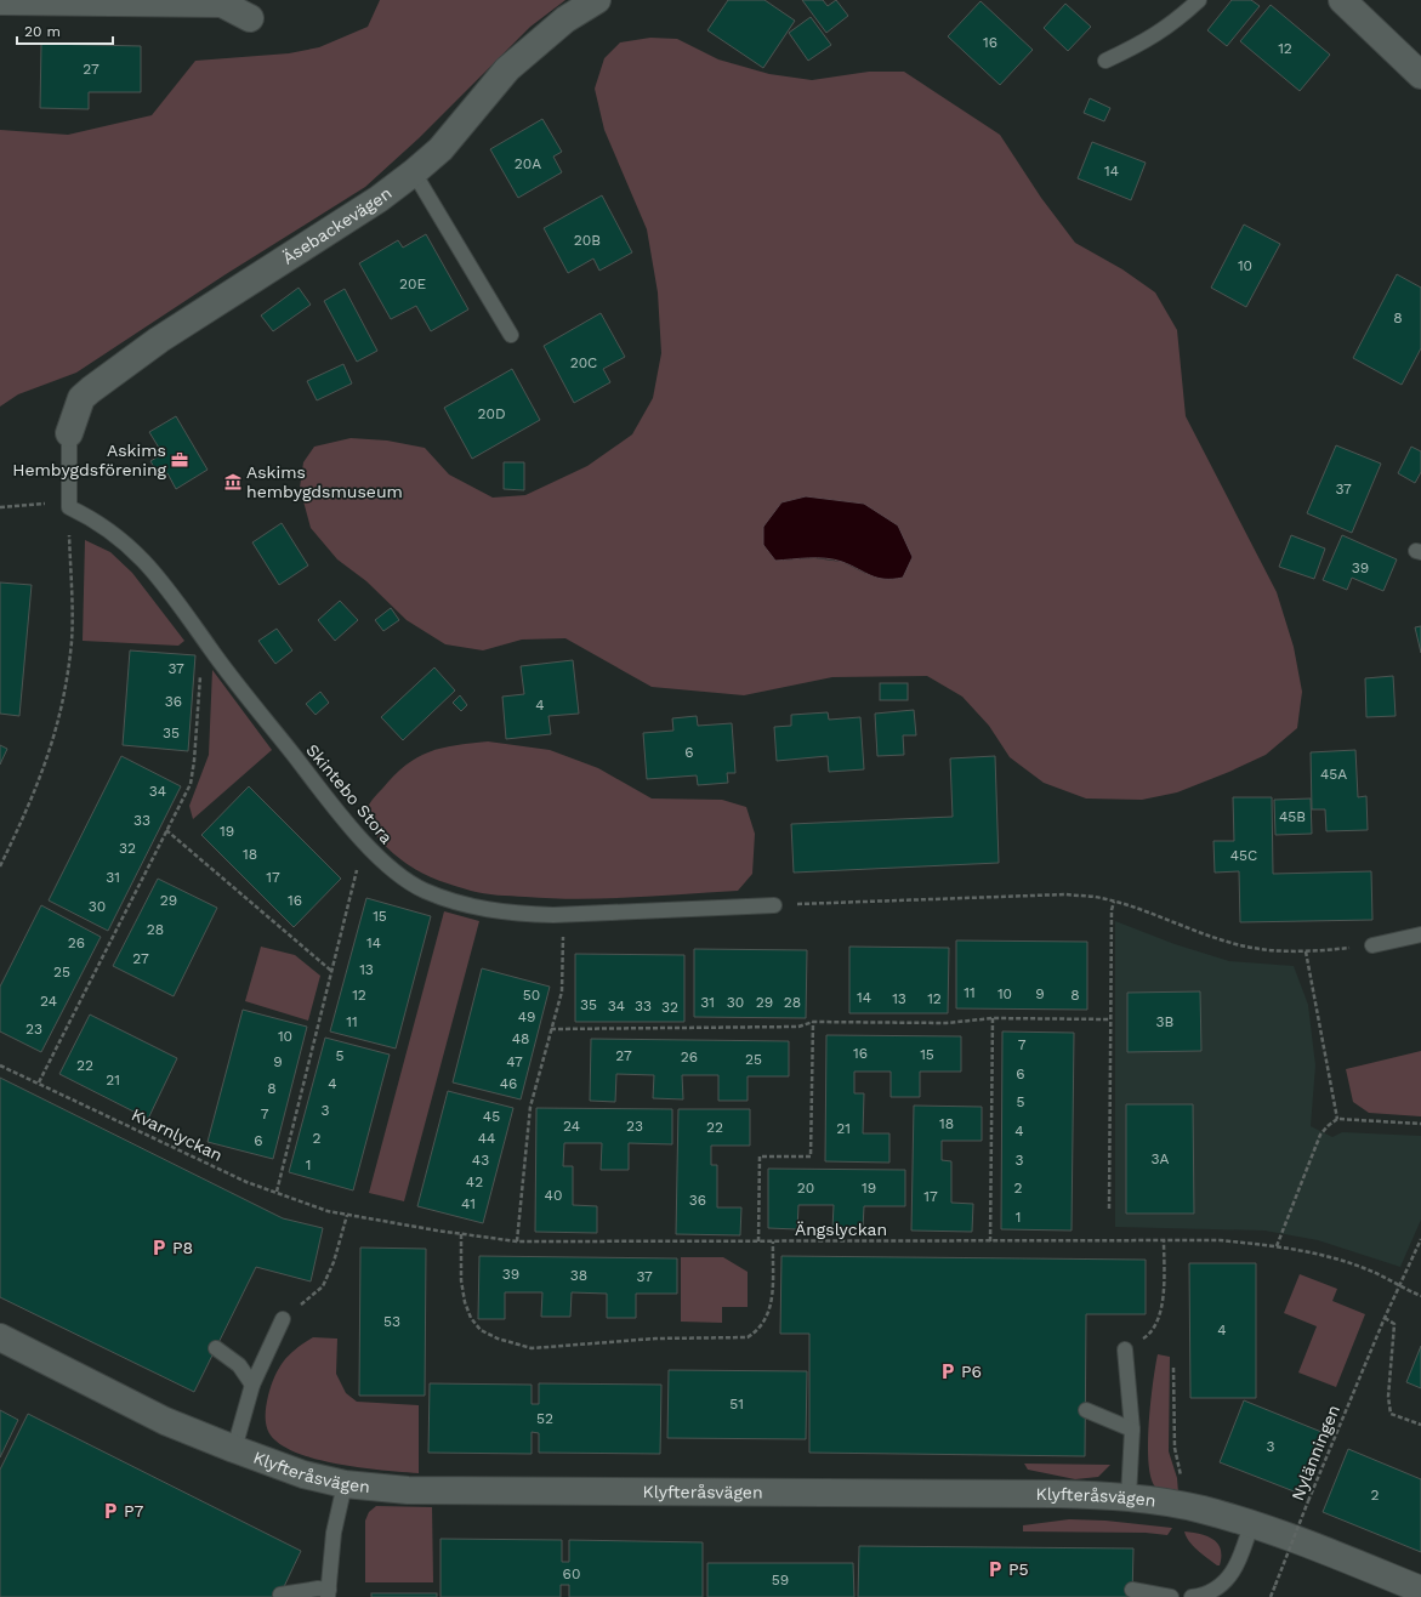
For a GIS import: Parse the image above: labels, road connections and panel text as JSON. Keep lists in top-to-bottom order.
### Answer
{
  "streets": {
    "street": ["Äsebackevägen", "Klyfteråsvägen"],
    "lane": ["Skintebo Stora"],
    "path": ["Kvarnlyckan", "Ängslyckan", "Nylänningen"]
  },
  "crossings": [
    ["Kvarnlyckan", "Ängslyckan"]
  ],
  "places": {
    "office": ["Askims Hembygdsförening"],
    "museum": ["Askims hembygdsmuseum"],
    "parking": [
      "P8",
      "P6",
      "P7",
      "P5"
    ]
  },
  "house_numbers": [
    "16",
    "12",
    "27",
    "20A",
    "14",
    "20B",
    "10",
    "20E",
    "8",
    "20C",
    "20D",
    "37",
    "39",
    "37",
    "36",
    "4",
    "35",
    "6",
    "45A",
    "34",
    "45B",
    "33",
    "19",
    "32",
    "18",
    "45C",
    "31",
    "17",
    "29",
    "16",
    "30",
    "15",
    "28",
    "26",
    "14",
    "27",
    "13",
    "25",
    "11",
    "10",
    "9",
    "12",
    "50",
    "8",
    "14",
    "13",
    "12",
    "24",
    "31",
    "30",
    "29",
    "28",
    "35",
    "34",
    "33",
    "32",
    "49",
    "11",
    "3B",
    "23",
    "10",
    "48",
    "7",
    "16",
    "15",
    "5",
    "27",
    "26",
    "25",
    "9",
    "47",
    "22",
    "6",
    "21",
    "4",
    "46",
    "8",
    "5",
    "3",
    "7",
    "45",
    "18",
    "24",
    "23",
    "22",
    "21",
    "4",
    "2",
    "44",
    "6",
    "3A",
    "43",
    "3",
    "1",
    "42",
    "20",
    "19",
    "2",
    "40",
    "17",
    "36",
    "41",
    "1",
    "39",
    "38",
    "37",
    "53",
    "4",
    "51",
    "52",
    "3",
    "2",
    "60",
    "59"
  ],
  "scale_bar": "20 m"
}
